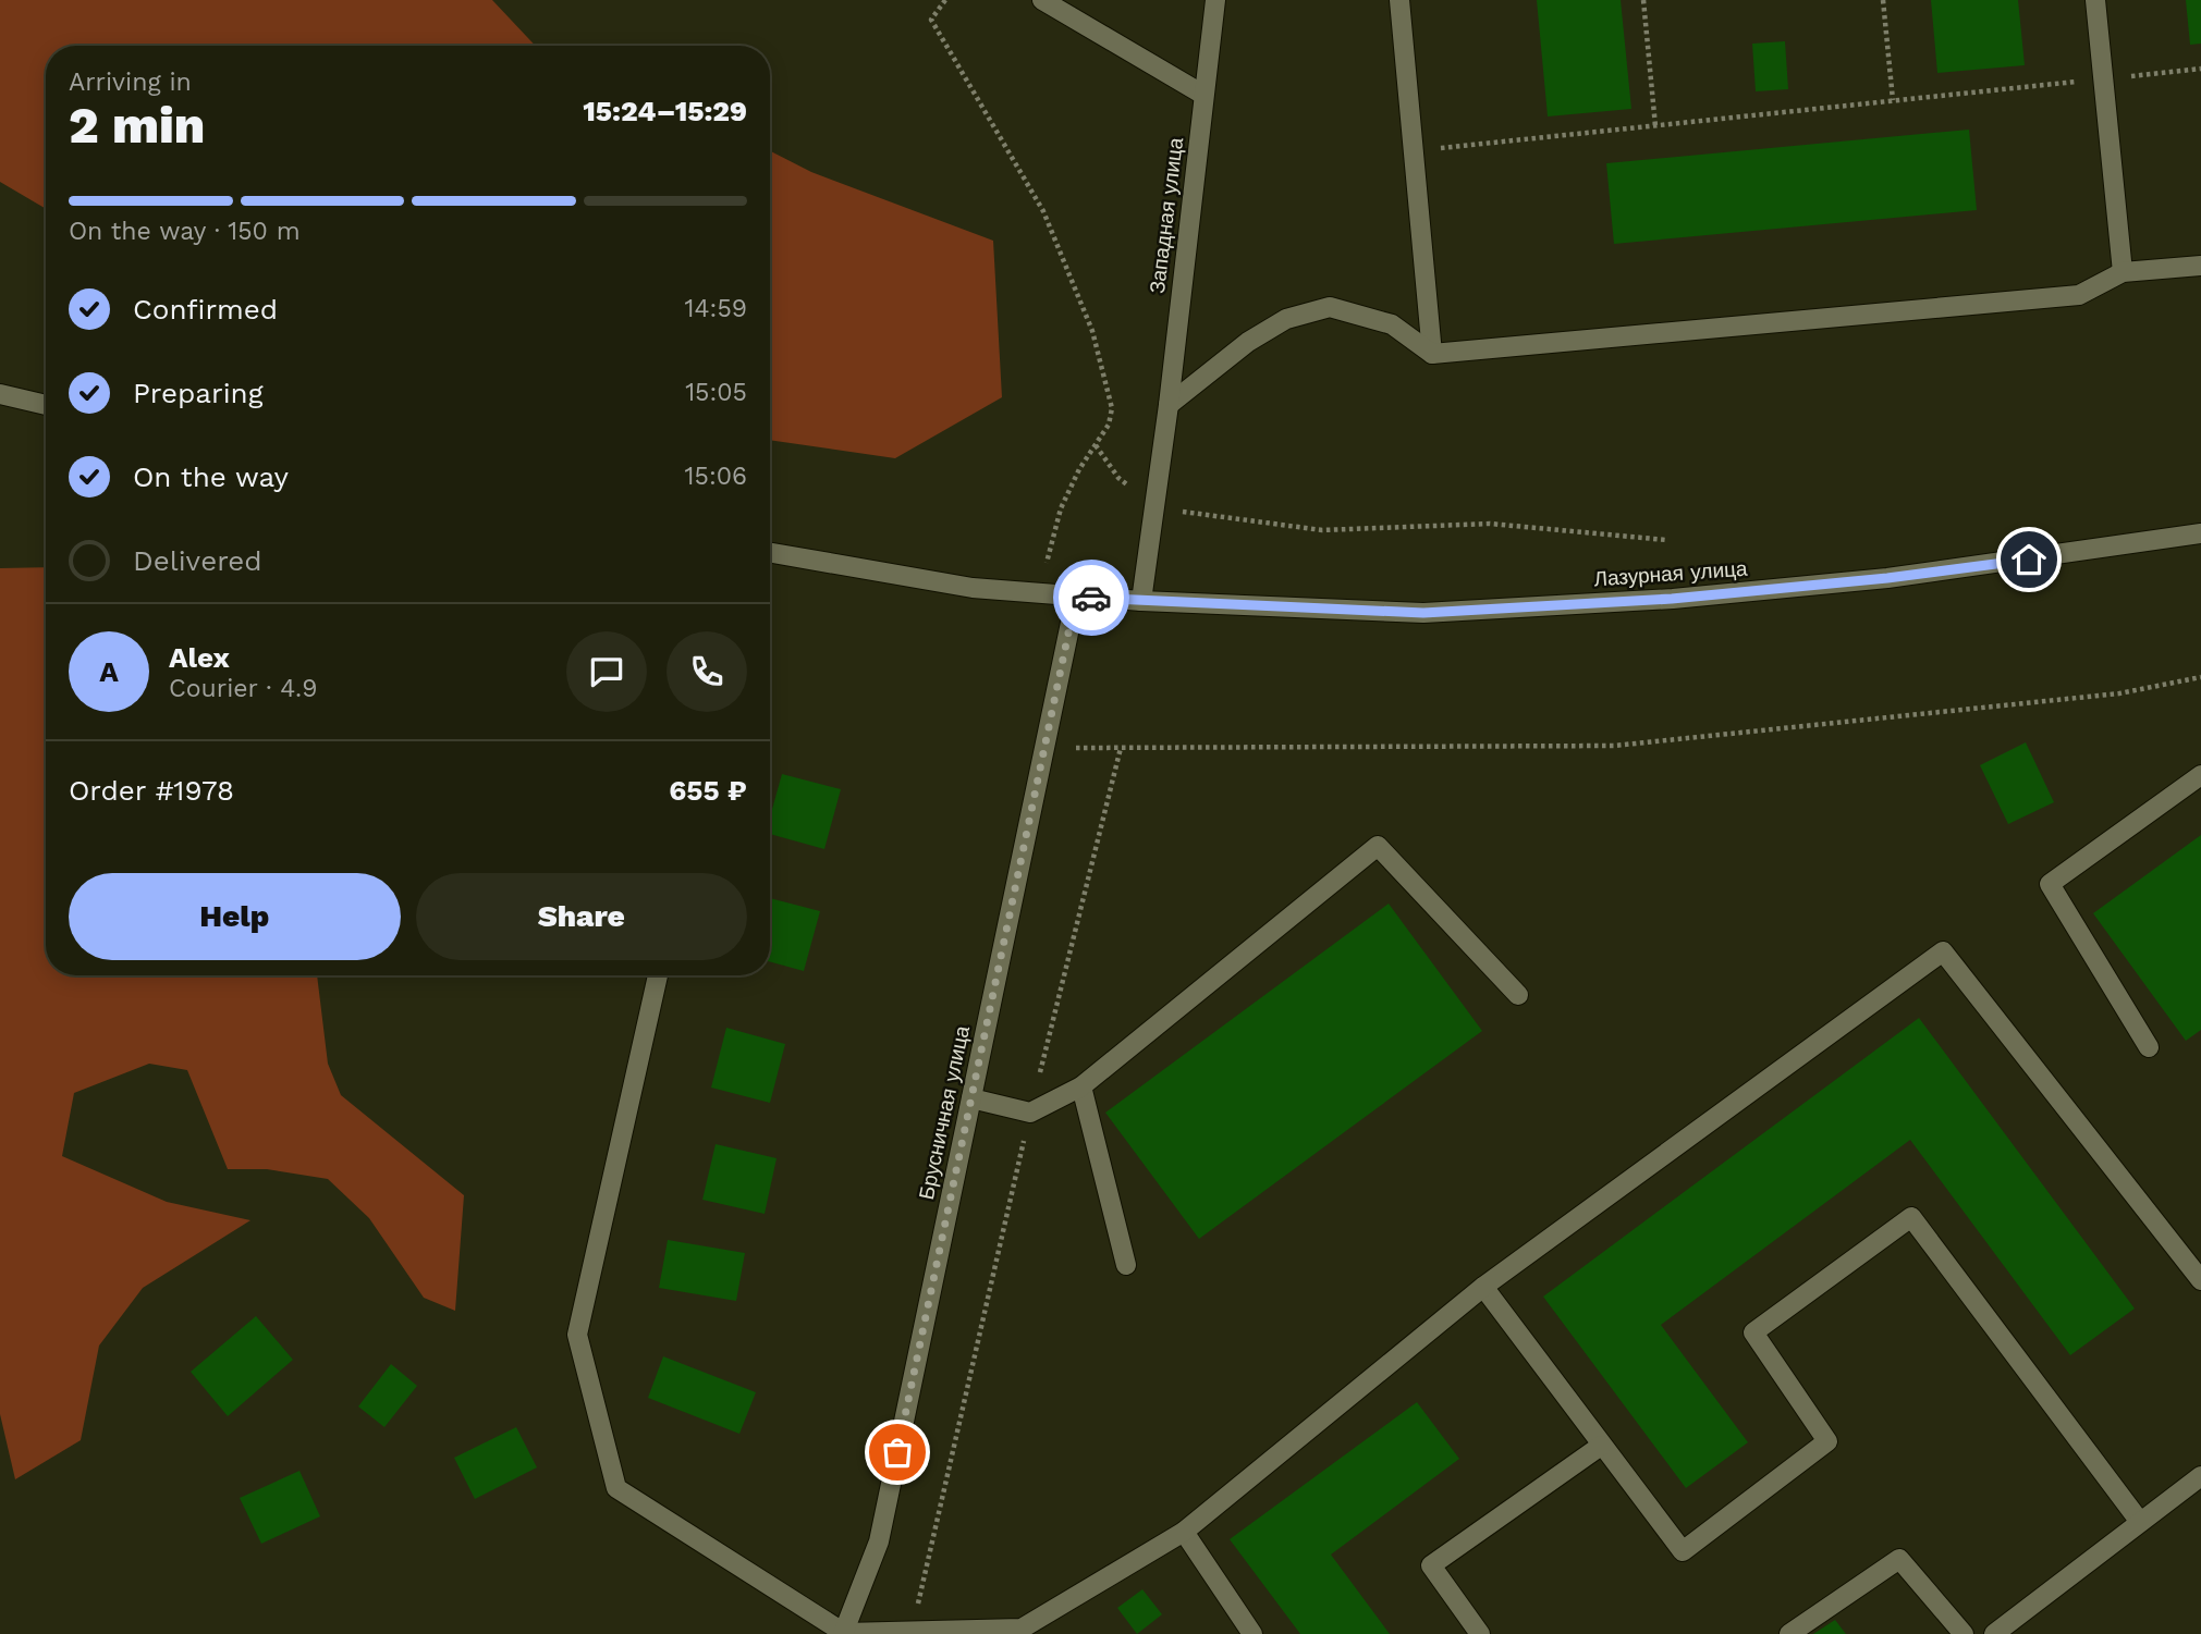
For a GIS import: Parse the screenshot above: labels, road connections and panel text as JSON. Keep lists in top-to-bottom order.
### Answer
{
  "streets": {
    "street": ["Западная улица", "Лазурная улица", "Брусничная улица"]
  },
  "crossings": [
    ["Западная улица", "Лазурная улица"],
    ["Лазурная улица", "Брусничная улица"]
  ],
  "page": {
    "heading": ["2 min", "Arriving in", "15:24–15:29"],
    "panel": [
      "Alex",
      "Courier · 4.9",
      "Order #1978",
      "655 ₽"
    ],
    "bar": "On the way · 150 m",
    "list": [
      ["Confirmed", "14:59"],
      ["Preparing", "15:05"],
      ["On the way", "15:06"],
      "Delivered"
    ],
    "round": "A",
    "buttons": ["Help", "Share"]
  }
}
